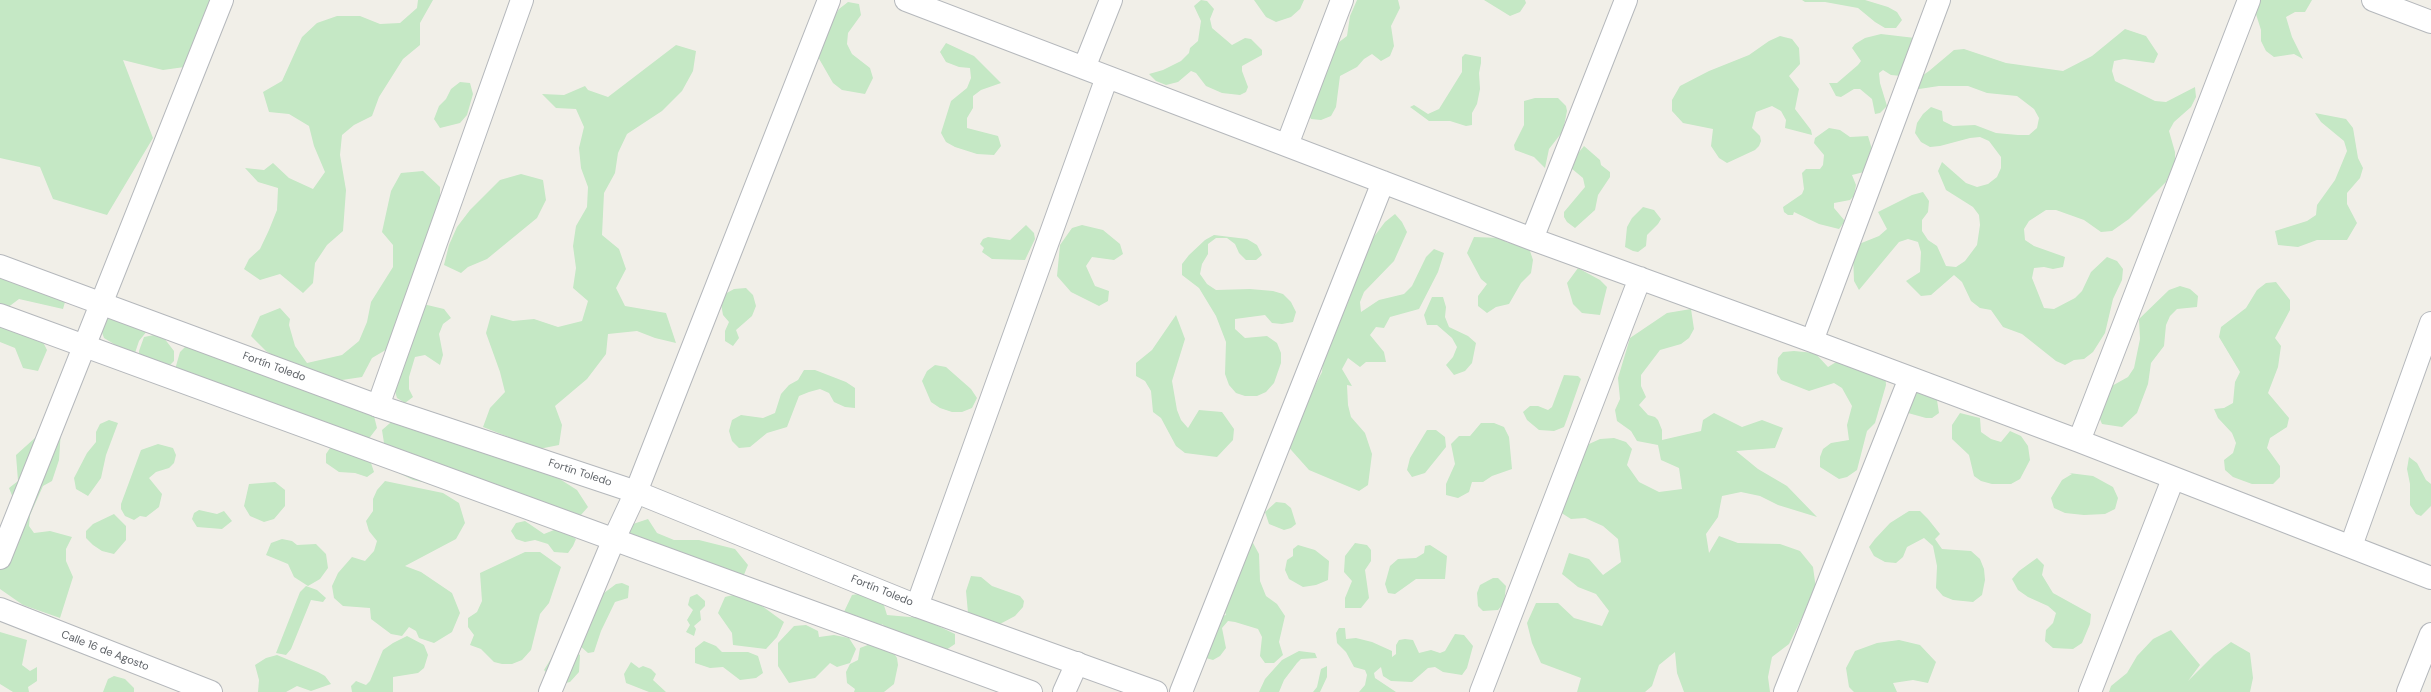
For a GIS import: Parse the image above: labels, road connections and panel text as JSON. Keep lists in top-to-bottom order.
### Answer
{
  "streets": {
    "street": ["Fortín Toledo", "Calle 16 de Agosto"]
  }
}
